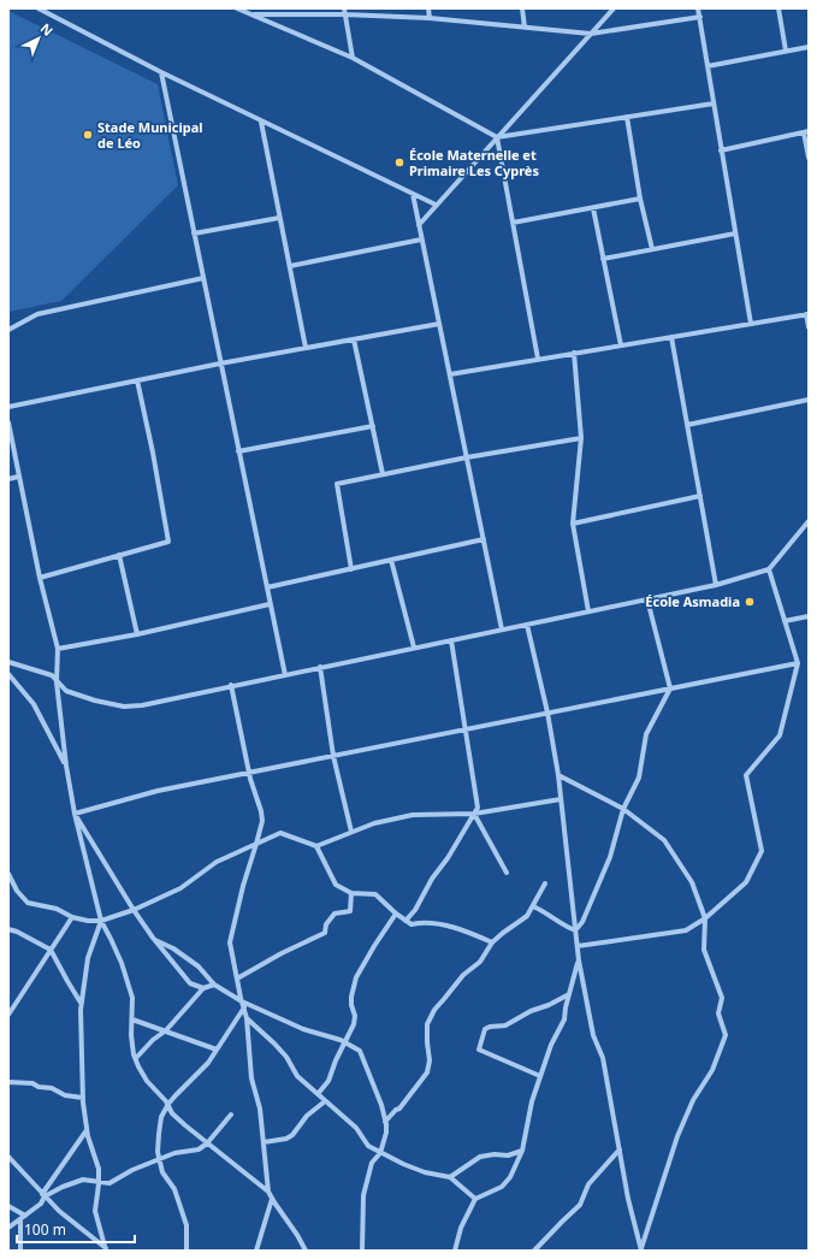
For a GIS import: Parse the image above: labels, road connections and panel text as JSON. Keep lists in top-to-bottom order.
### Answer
{
  "places": ["Stade Municipal de Léo", "École Maternelle et Primaire Les Cyprès", "École Asmadia"],
  "scale_bar": "100 m",
  "north": "top right"
}
